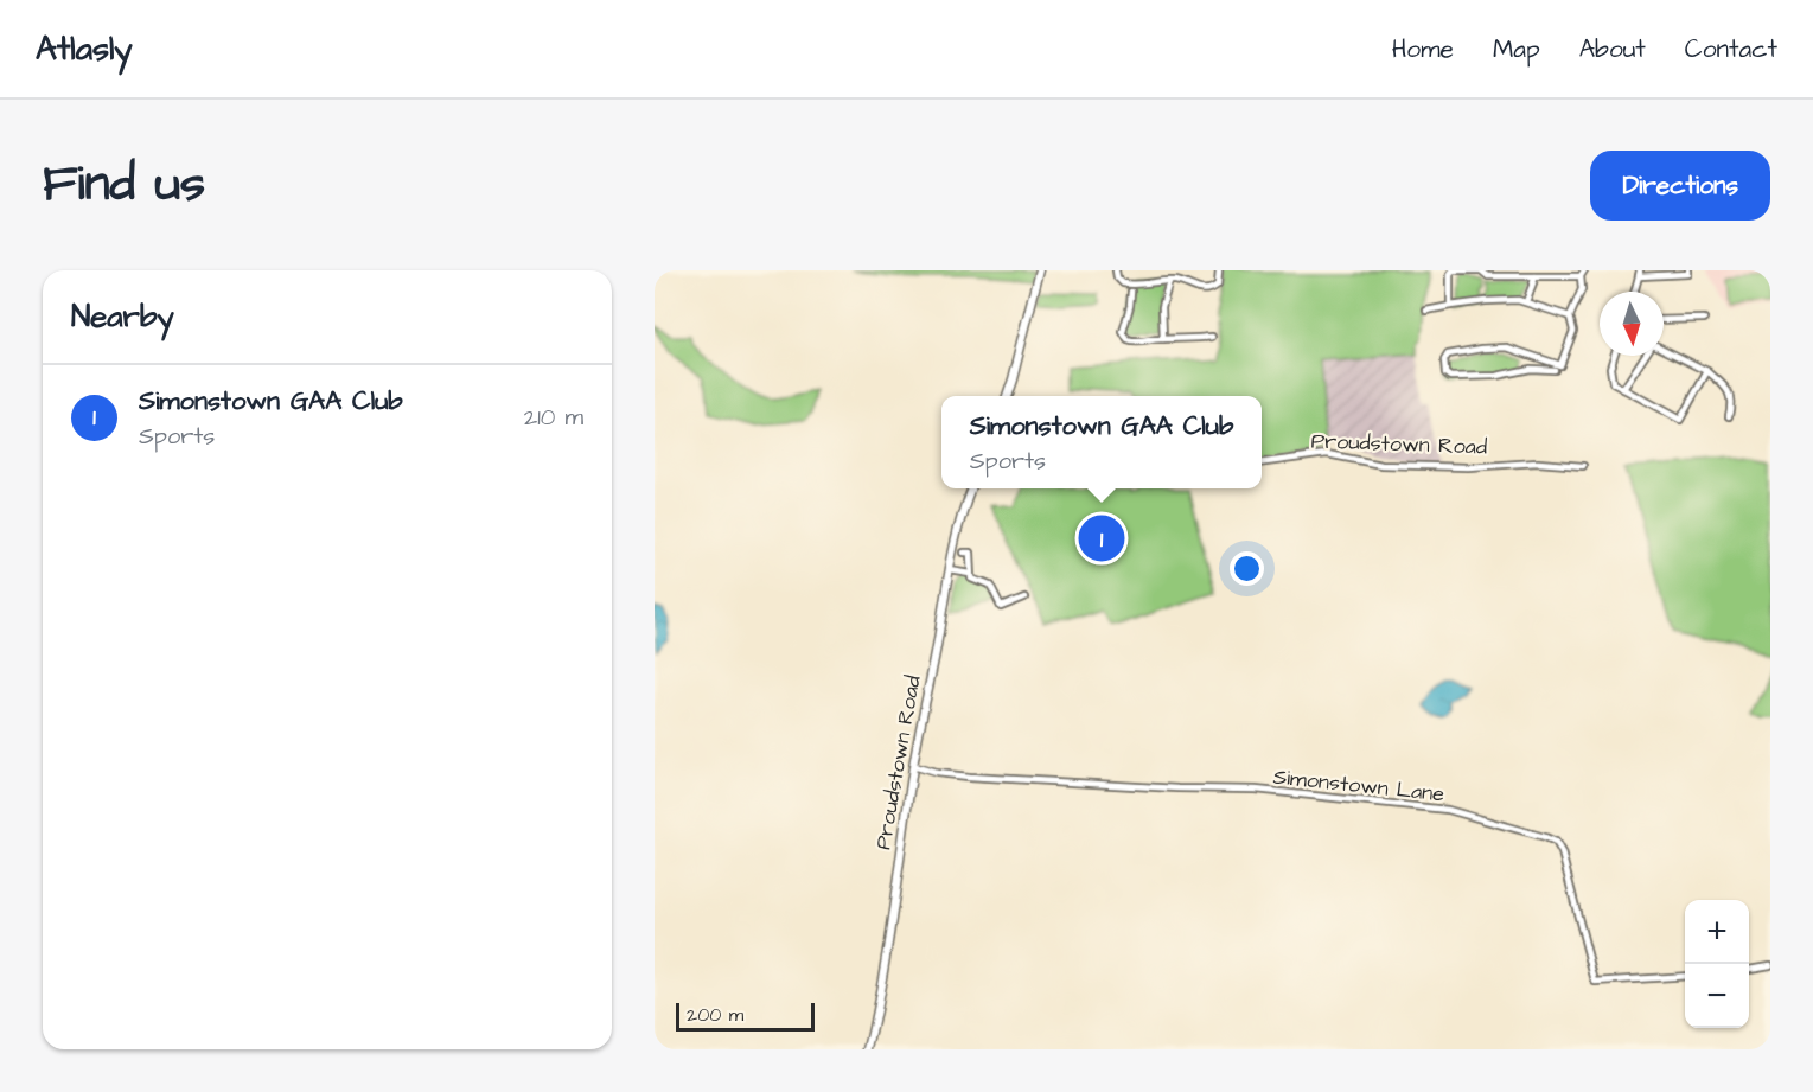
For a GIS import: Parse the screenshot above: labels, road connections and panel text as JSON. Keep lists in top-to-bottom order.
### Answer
{
  "streets": {
    "main road": ["Proudstown Road"],
    "street": ["Simonstown Lane"]
  },
  "crossings": [
    ["Proudstown Road", "Simonstown Lane"]
  ],
  "scale_bar": "200 m",
  "north": "bottom",
  "page": {
    "header": "Atlasly",
    "nav": [
      "Home",
      "Map",
      "About",
      "Contact"
    ],
    "title": "Find us",
    "buttons": "Directions",
    "heading": "Nearby",
    "list": [
      {
        "mark": "1",
        "name": "Simonstown GAA Club",
        "note": "Sports",
        "value": "210 m"
      }
    ],
    "popup": ["Simonstown GAA Club", "Sports"],
    "pins": "1",
    "map_buttons": ["+", "−"],
    "scale": "200 m"
  }
}
